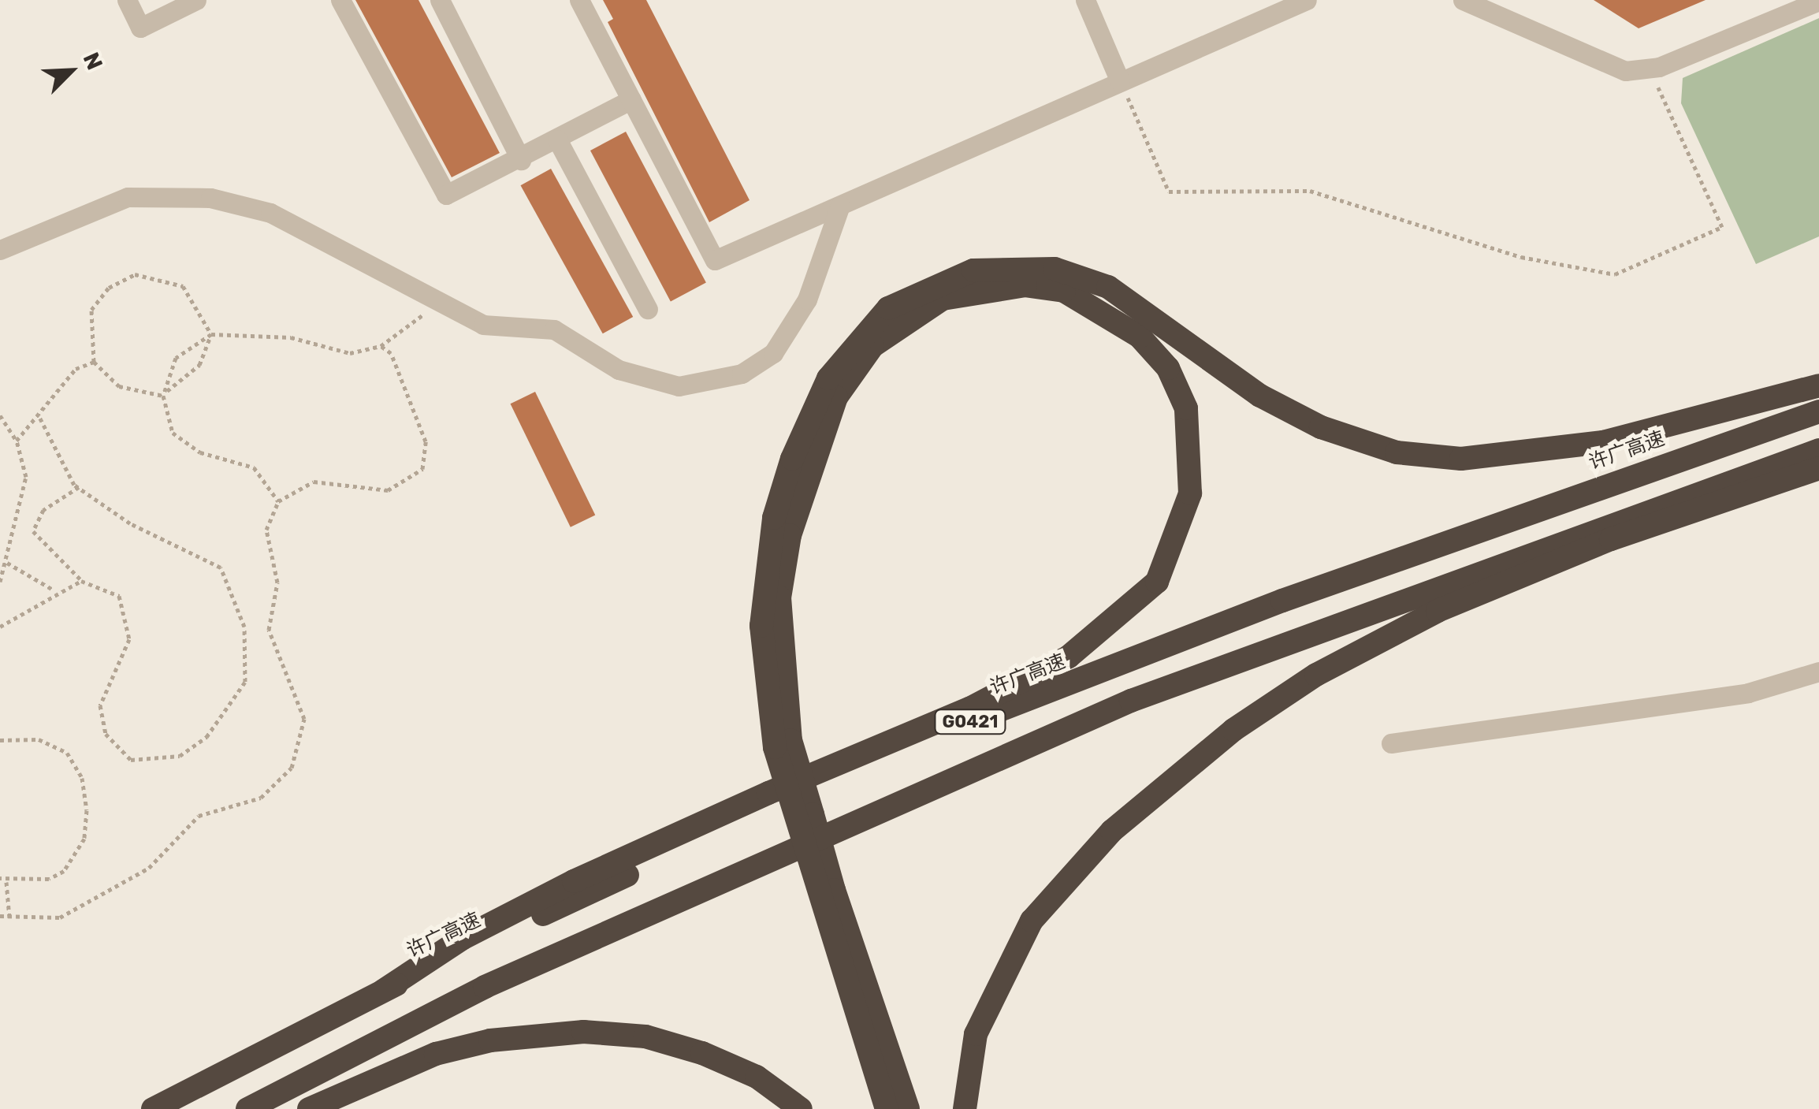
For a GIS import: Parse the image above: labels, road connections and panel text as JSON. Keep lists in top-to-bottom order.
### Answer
{
  "streets": {
    "highway": ["许广高速", "G0421"]
  },
  "north": "top right"
}
